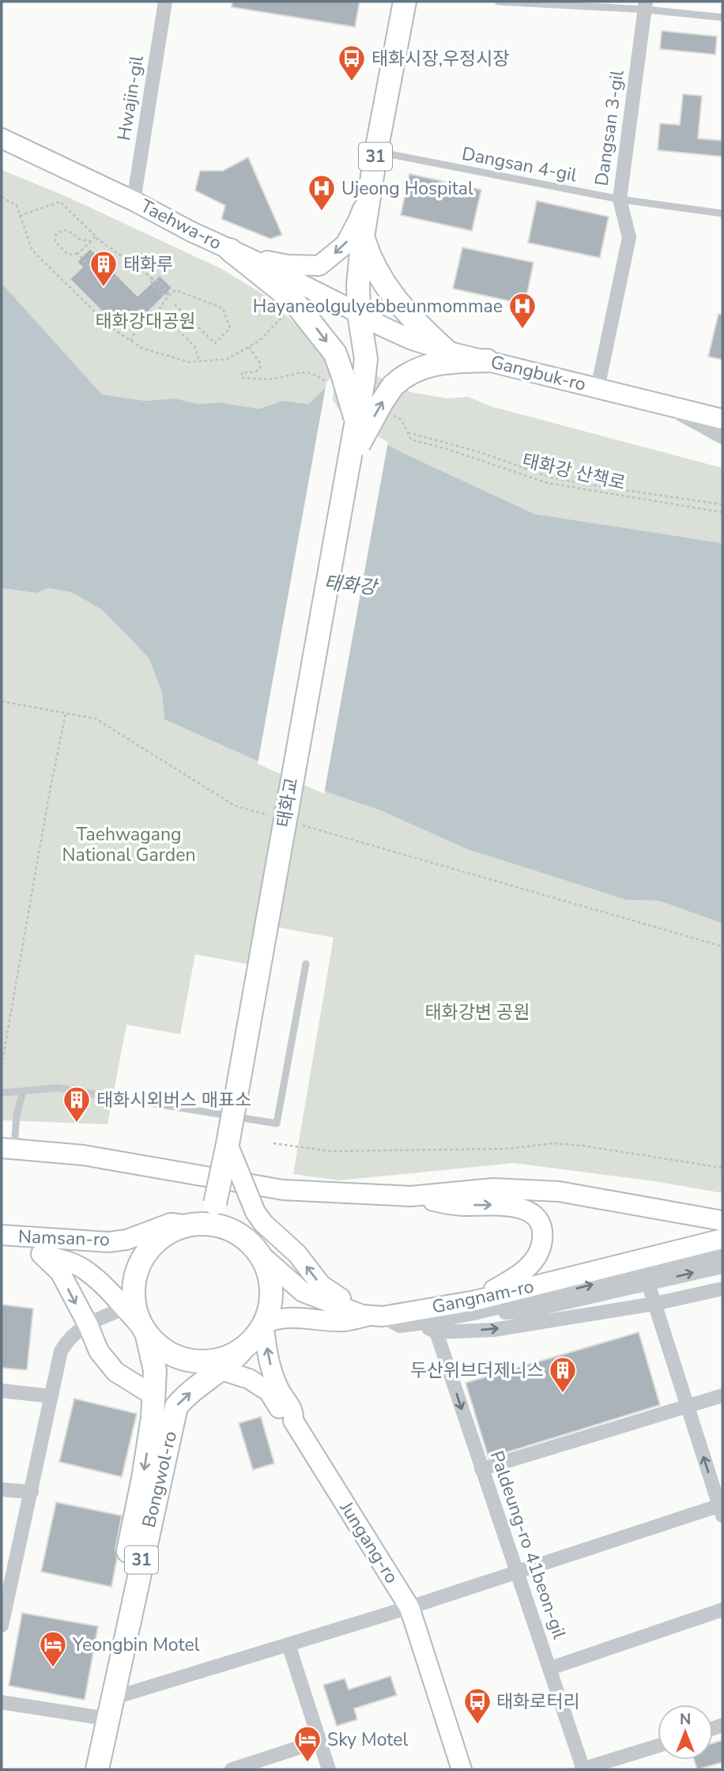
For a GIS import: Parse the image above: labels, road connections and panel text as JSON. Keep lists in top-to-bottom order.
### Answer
{
  "streets": {
    "main road": [
      "31",
      "Taehwa-ro",
      "Gangbuk-ro",
      "태화교",
      "Namsan-ro",
      "Gangnam-ro",
      "Bongwol-ro",
      "Jungang-ro"
    ],
    "street": ["Hwajin-gil", "Dangsan 3-gil", "Paldeung-ro 41beon-gil"],
    "lane": ["Dangsan 4-gil"],
    "path": ["태화강 산책로"]
  },
  "crossings": [
    ["Hwajin-gil", "Taehwa-ro"],
    ["Dangsan 3-gil", "Dangsan 4-gil"],
    ["Dangsan 3-gil", "Gangbuk-ro"],
    ["31", "Dangsan 4-gil"],
    ["31", "Taehwa-ro"],
    ["31", "Gangbuk-ro"],
    ["31", "태화교"],
    ["Taehwa-ro", "Gangbuk-ro"],
    ["태화교", "Namsan-ro"],
    ["태화교", "Gangnam-ro"],
    ["태화교", "Bongwol-ro"],
    ["태화교", "Jungang-ro"],
    ["Namsan-ro", "Gangnam-ro"],
    ["Namsan-ro", "Bongwol-ro"],
    ["Namsan-ro", "Jungang-ro"],
    ["Gangnam-ro", "Bongwol-ro"],
    ["Gangnam-ro", "Jungang-ro"],
    ["Bongwol-ro", "Jungang-ro"]
  ],
  "water": ["태화강"],
  "parks": ["태화강대공원", "Taehwagang National Garden", "태화강변 공원"],
  "places": {
    "bus stop": ["태화시장,우정시장", "태화로터리"],
    "hospital": ["Ujeong Hospital", "Hayaneolgulyebbeunmommae"],
    "building": ["태화루", "태화시외버스 매표소", "두산위브더제니스"],
    "hotel": ["Yeongbin Motel", "Sky Motel"]
  },
  "north": "top"
}
